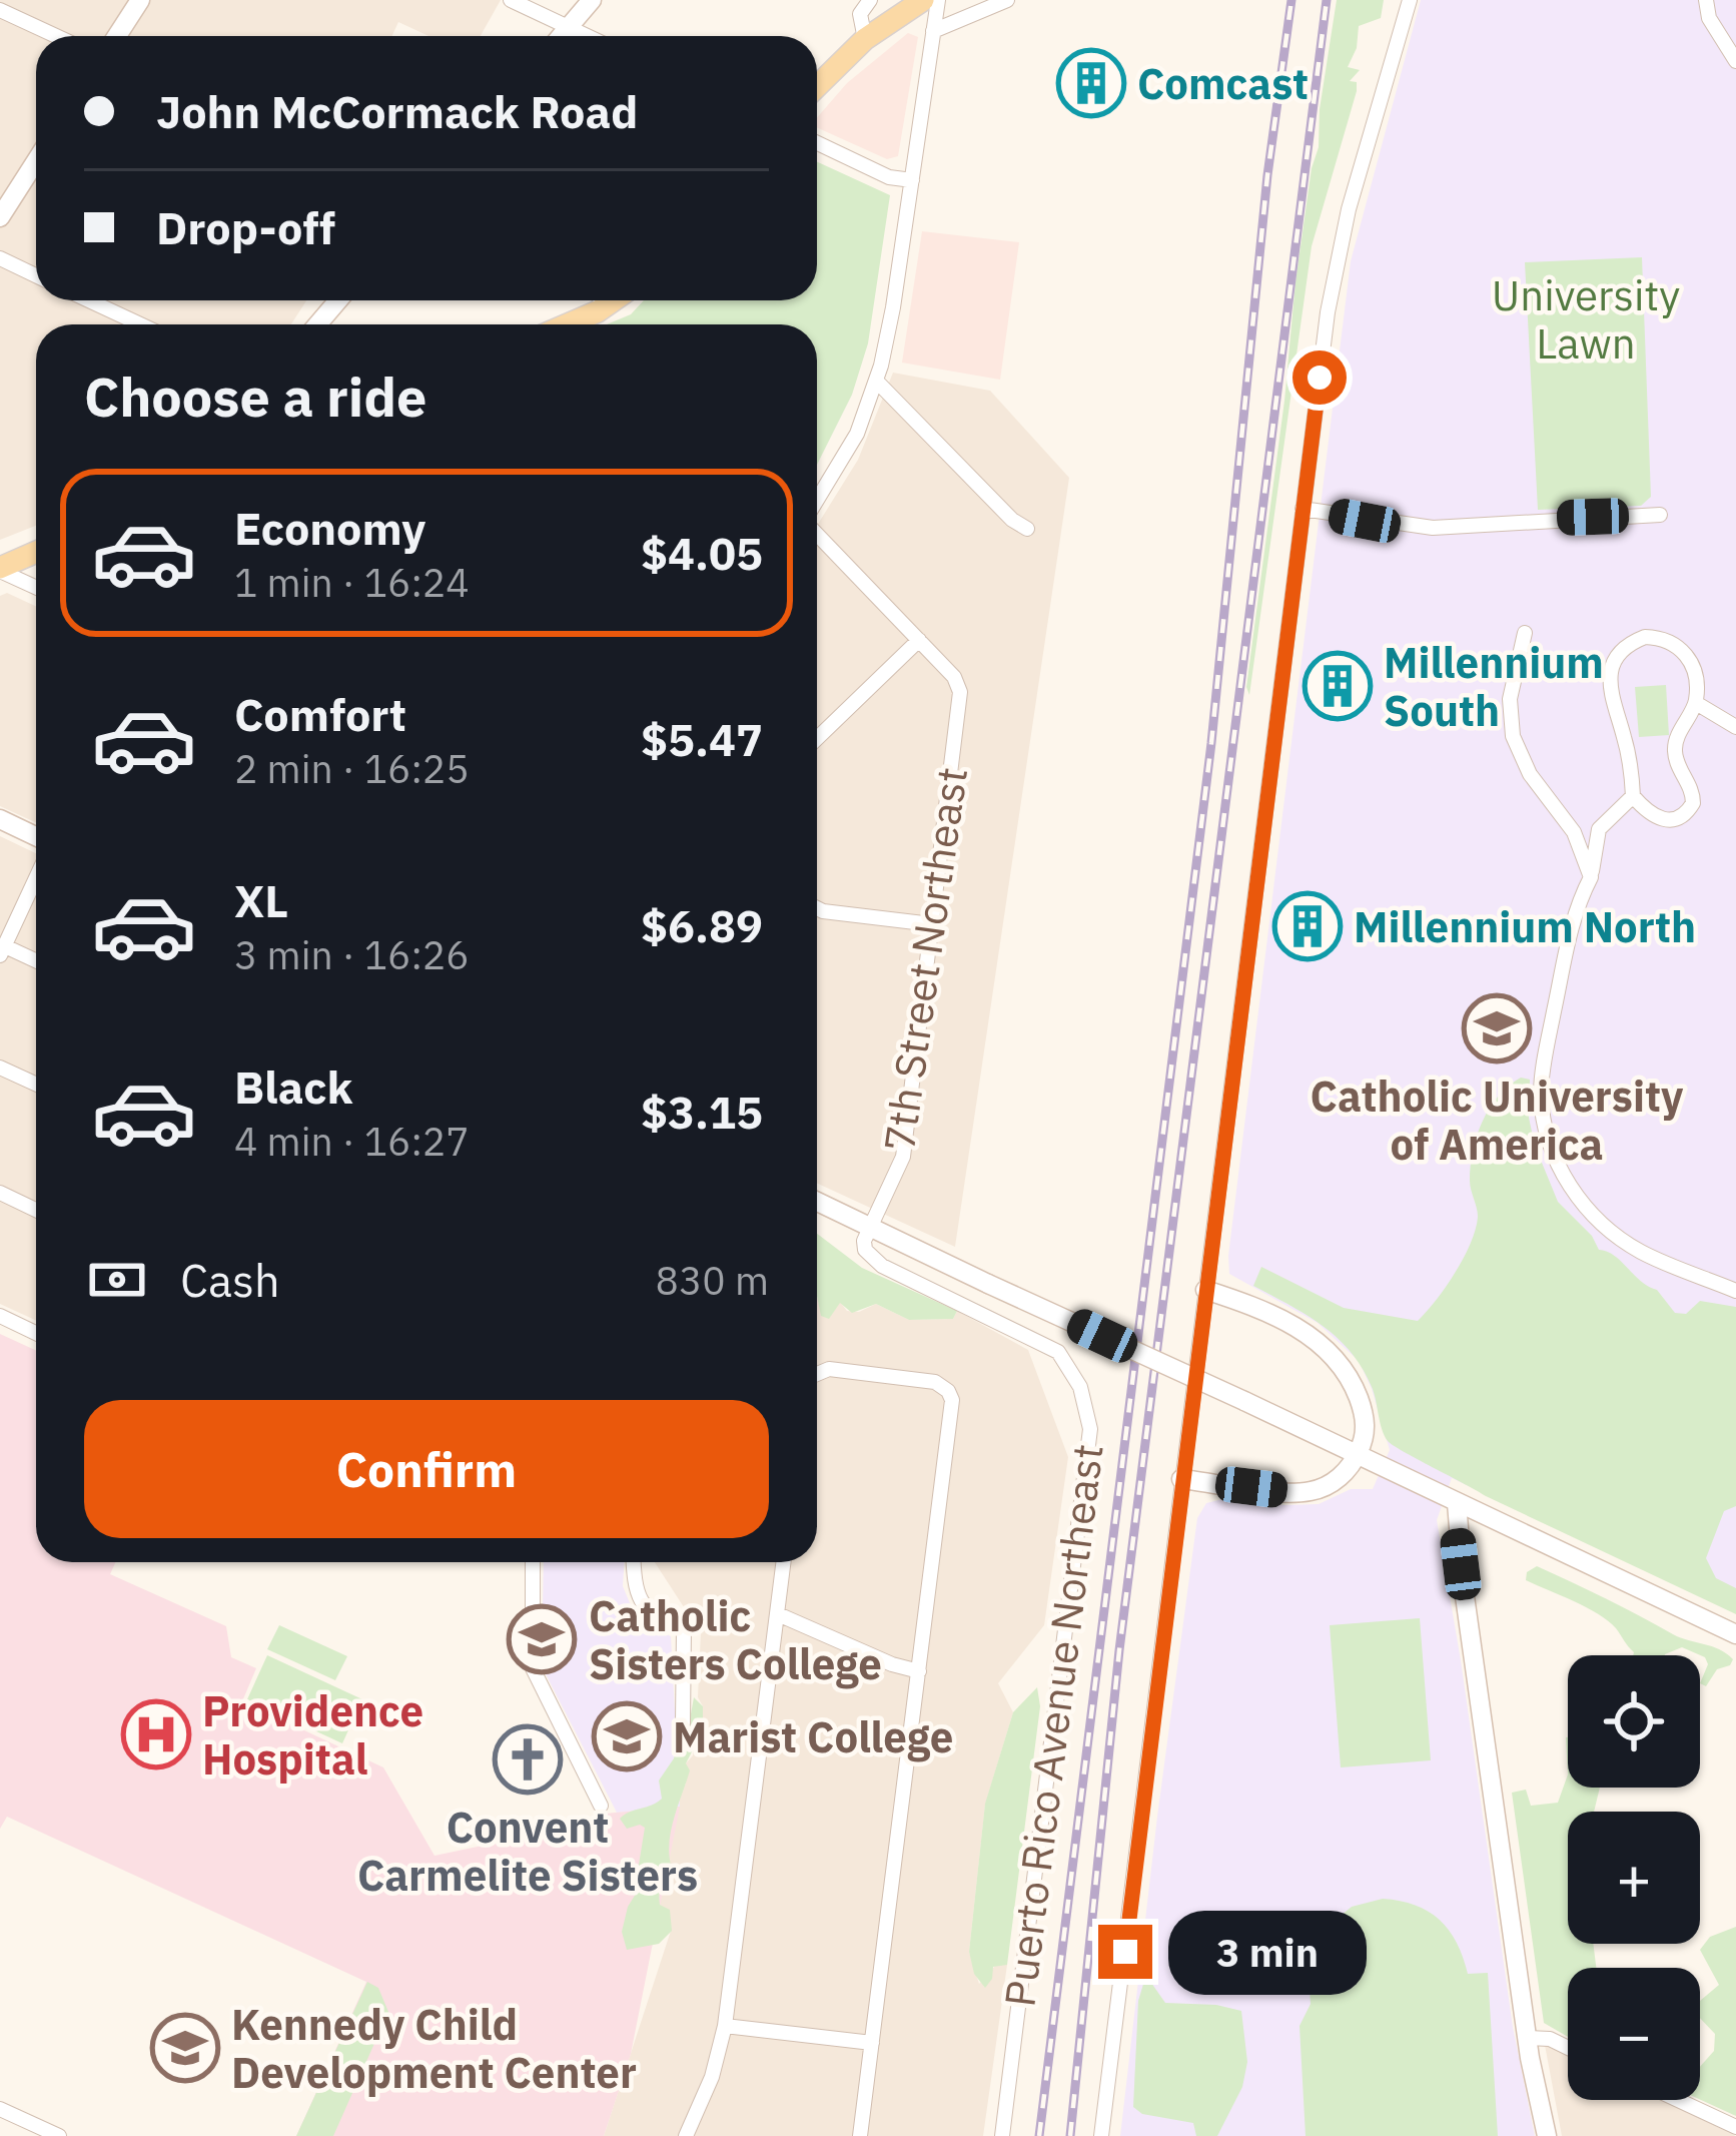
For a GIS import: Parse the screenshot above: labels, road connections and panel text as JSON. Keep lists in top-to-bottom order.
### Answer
{
  "streets": {
    "street": ["7th Street Northeast", "Puerto Rico Avenue Northeast"]
  },
  "crossings": [
    ["7th Street Northeast", "Puerto Rico Avenue Northeast"]
  ],
  "parks": ["University Lawn"],
  "places": {
    "building": ["Comcast", "Millennium South", "Millennium North"],
    "school or university": [
      "Catholic University of America",
      "Catholic Sisters College",
      "Marist College",
      "Kennedy Child Development Center"
    ],
    "hospital": ["Providence Hospital"],
    "church": ["Convent Carmelite Sisters"]
  },
  "page": {
    "banner": ["John McCormack Road", "Drop-off"],
    "heading": "Choose a ride",
    "list": [
      {
        "name": "Economy",
        "note": "1 min · 16:24",
        "value": "$4.05"
      },
      {
        "name": "Comfort",
        "note": "2 min · 16:25",
        "value": "$5.47"
      },
      {
        "name": "XL",
        "note": "3 min · 16:26",
        "value": "$6.89"
      },
      {
        "name": "Black",
        "note": "4 min · 16:27",
        "value": "$3.15"
      }
    ],
    "pay": ["Cash", "830 m"],
    "buttons": "Confirm",
    "map_buttons": ["+", "−"],
    "bubble": "3 min"
  }
}
